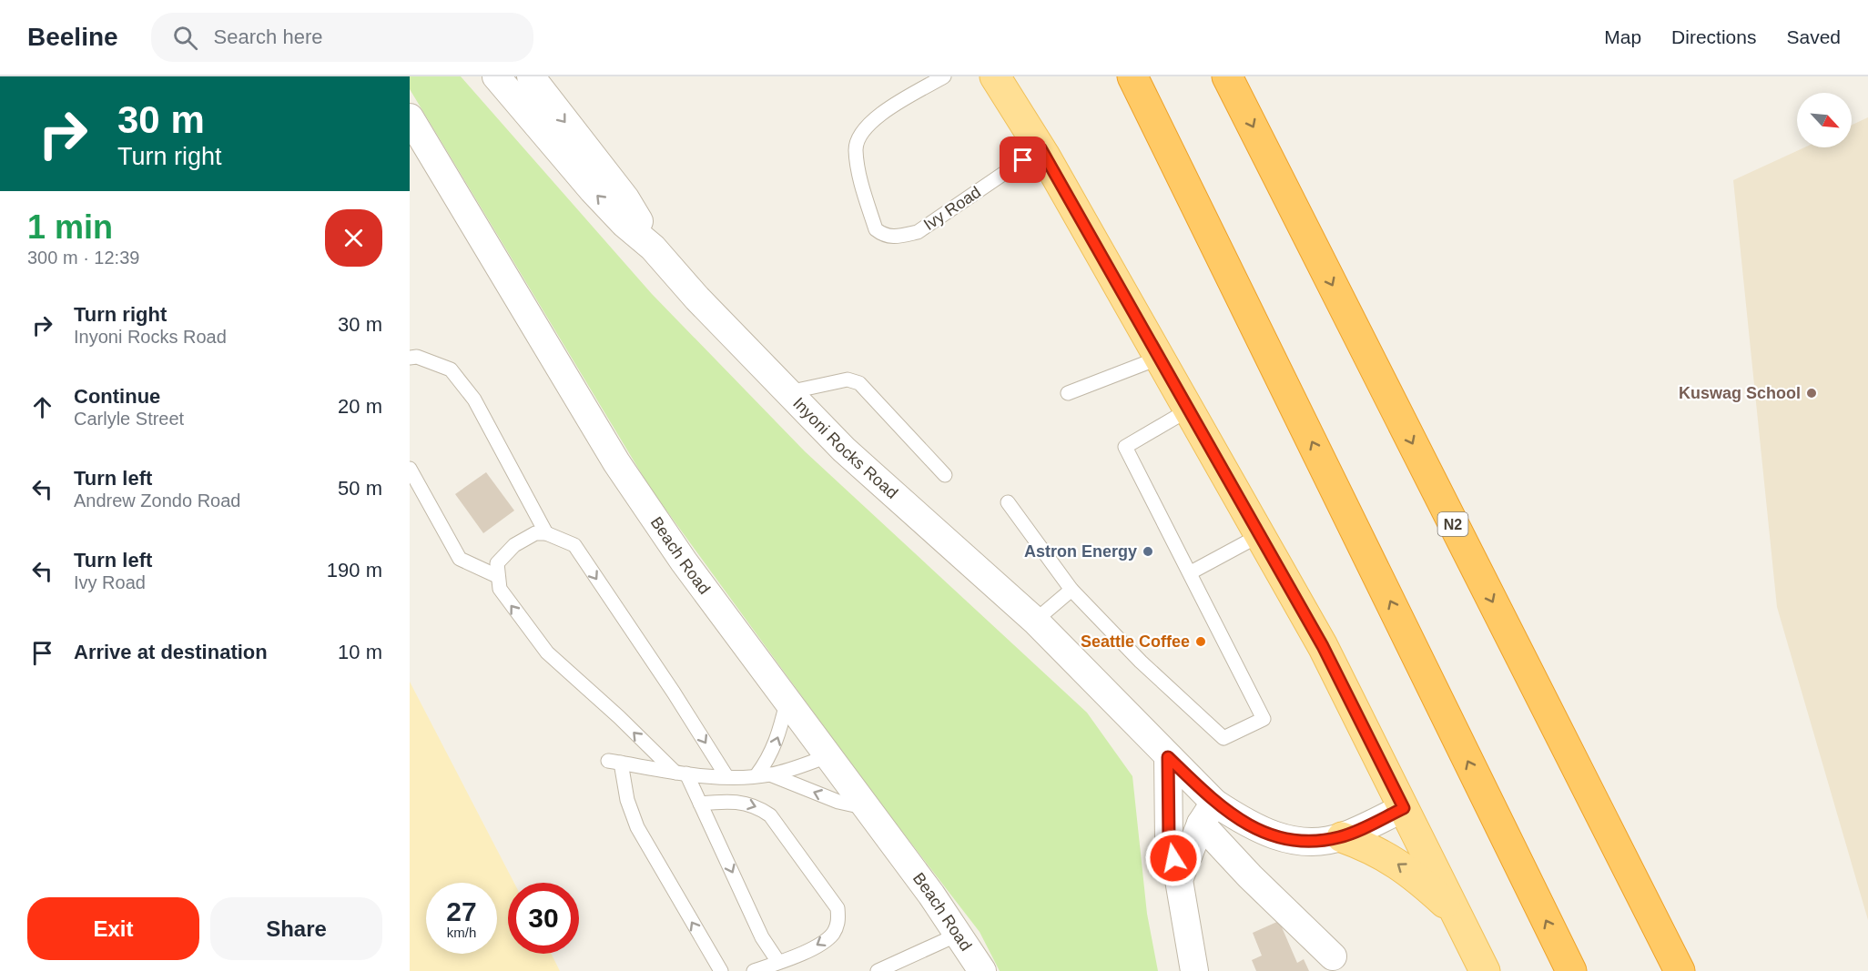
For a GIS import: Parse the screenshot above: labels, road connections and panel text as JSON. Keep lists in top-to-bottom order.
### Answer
{
  "streets": {
    "highway": ["N2"],
    "street": ["Inyoni Rocks Road", "Beach Road"],
    "lane": ["Ivy Road"]
  },
  "places": ["Kuswag School", "Astron Energy", "Seattle Coffee"],
  "north": "bottom right",
  "page": {
    "header": "Beeline",
    "search": "Search here",
    "nav": ["Map", "Directions", "Saved"],
    "turn": ["30 m", "Turn right"],
    "heading": ["1 min", "300 m · 12:39"],
    "list": [
      {
        "name": "Turn right",
        "note": "Inyoni Rocks Road",
        "value": "30 m"
      },
      {
        "name": "Continue",
        "note": "Carlyle Street",
        "value": "20 m"
      },
      {
        "name": "Turn left",
        "note": "Andrew Zondo Road",
        "value": "50 m"
      },
      {
        "name": "Turn left",
        "note": "Ivy Road",
        "value": "190 m"
      },
      {
        "name": "Arrive at destination",
        "value": "10 m"
      }
    ],
    "speed": "27 km/h",
    "limit": "30",
    "buttons": ["Exit", "Share"]
  }
}
